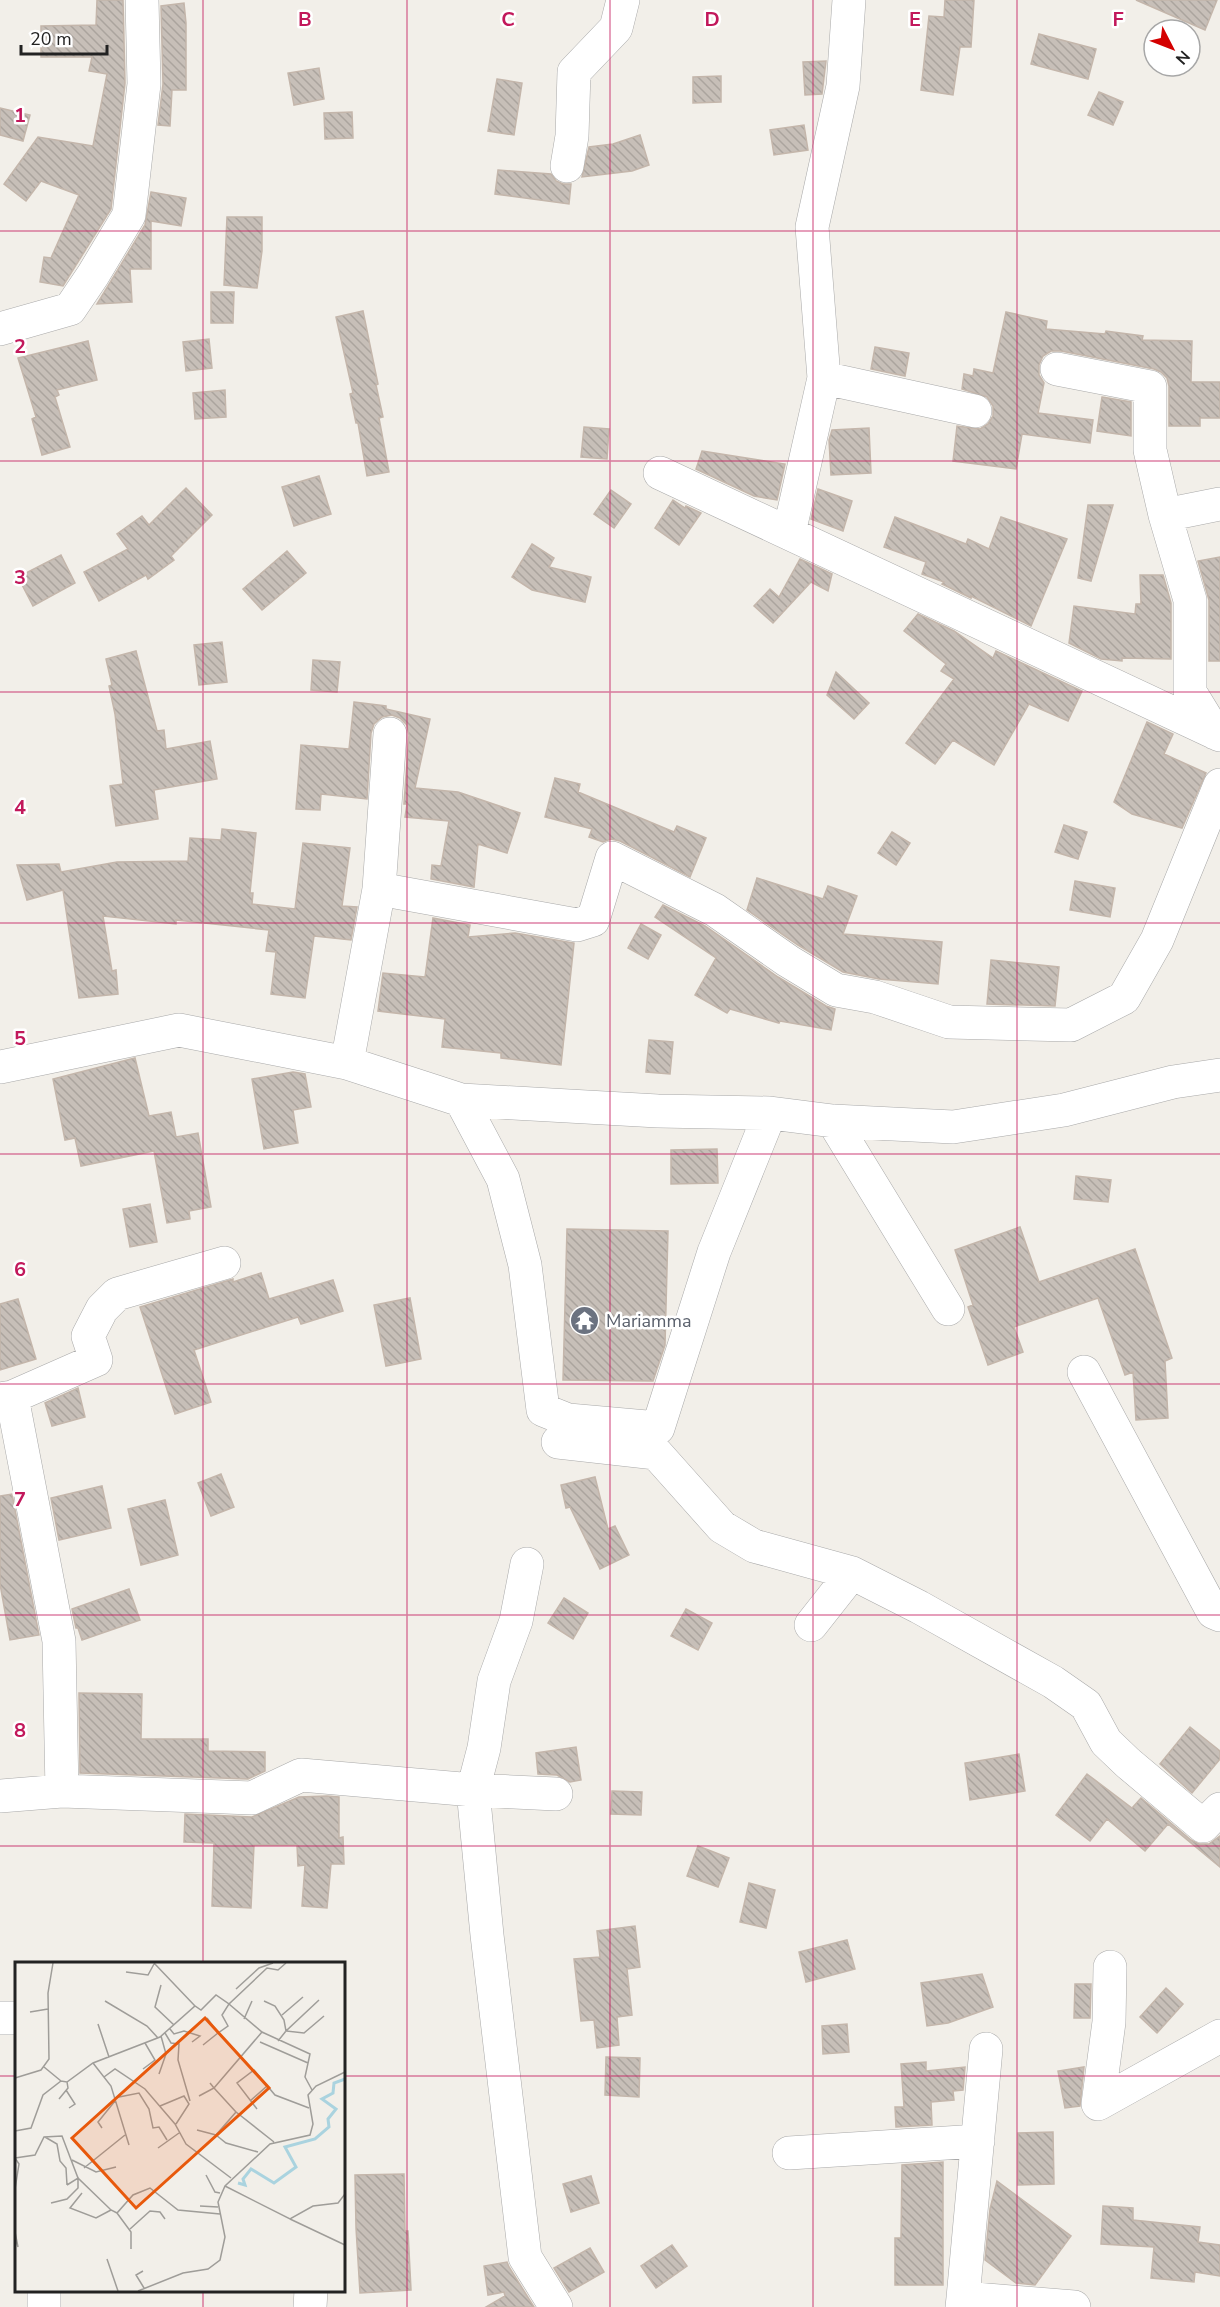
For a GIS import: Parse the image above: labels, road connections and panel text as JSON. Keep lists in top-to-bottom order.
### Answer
{
  "places": {
    "temple": ["Mariamma"]
  },
  "scale_bar": "20 m",
  "north": "bottom right",
  "grid": {
    "columns": [
      "B",
      "C",
      "D",
      "E",
      "F"
    ],
    "rows": [
      "1",
      "2",
      "3",
      "4",
      "5",
      "6",
      "7",
      "8"
    ]
  }
}
